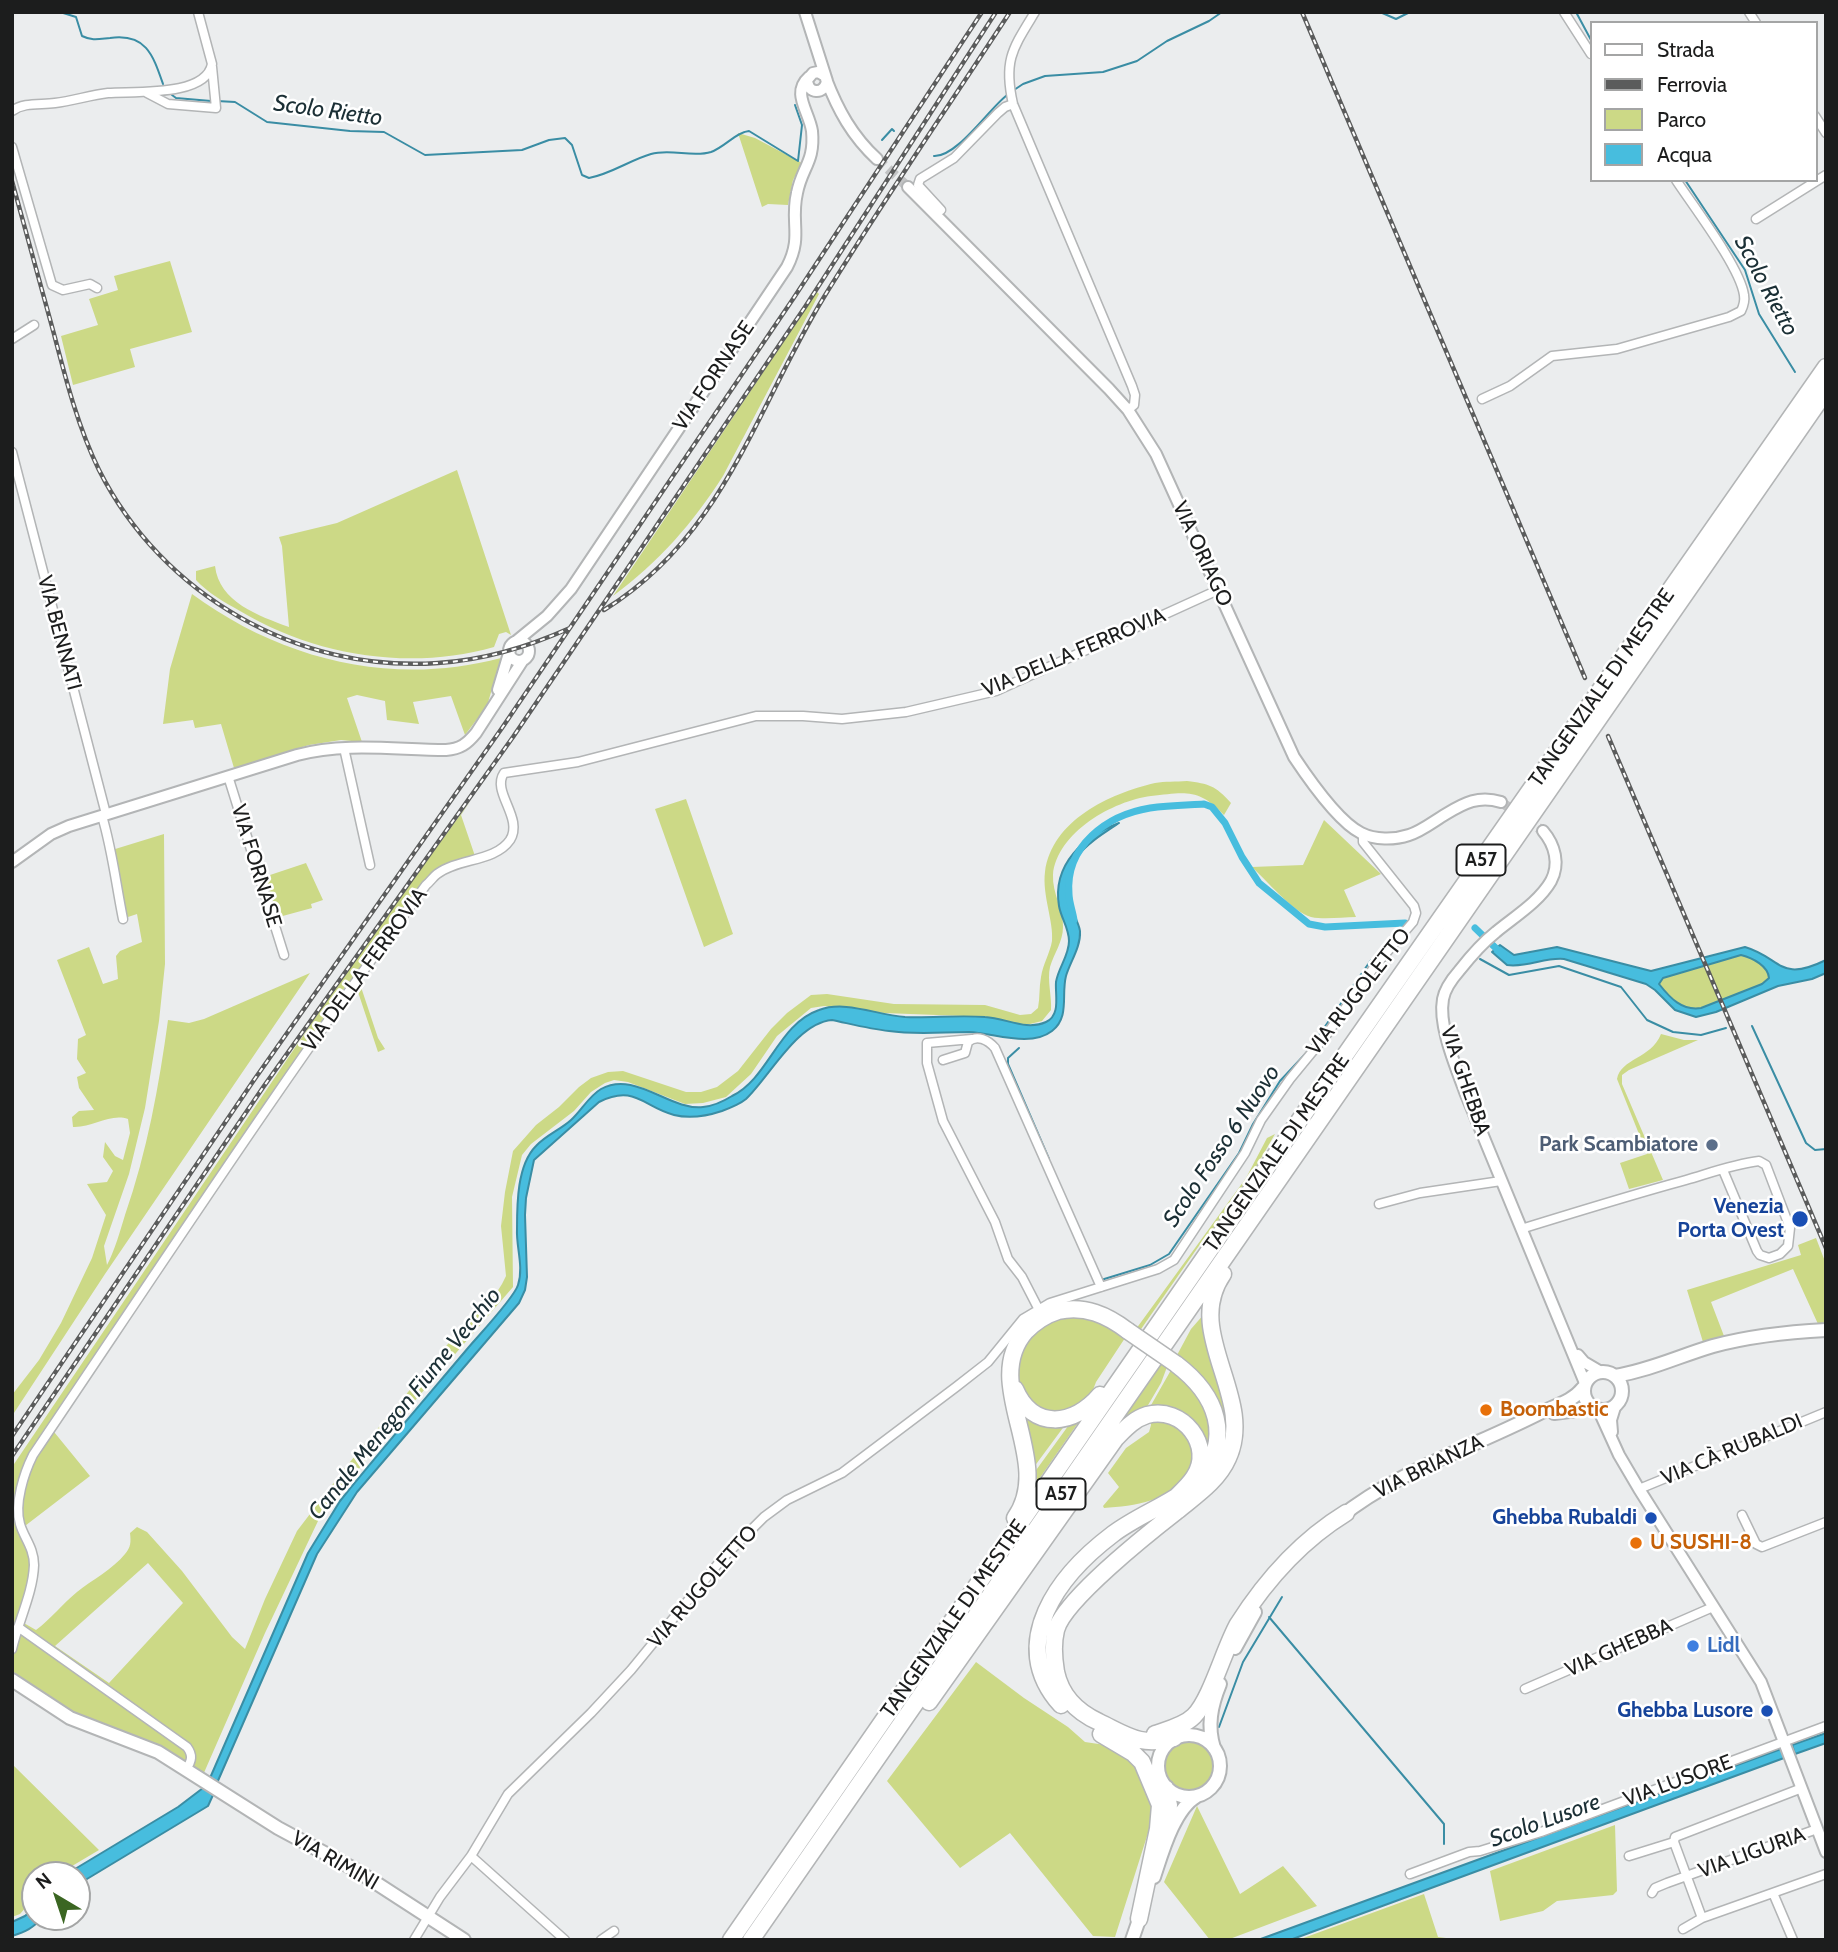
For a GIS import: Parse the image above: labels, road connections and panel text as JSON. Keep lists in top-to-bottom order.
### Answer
{
  "streets": {
    "highway": ["TANGENZIALE DI MESTRE", "A57"],
    "main road": ["VIA BRIANZA", "VIA RIMINI"],
    "street": [
      "VIA FORNASE",
      "VIA ORIAGO",
      "VIA BENNATI",
      "VIA DELLA FERROVIA",
      "VIA RUGOLETTO",
      "VIA GHEBBA",
      "VIA CÀ RUBALDI",
      "VIA LUSORE",
      "VIA LIGURIA"
    ]
  },
  "crossings": [
    ["VIA FORNASE", "VIA BENNATI"],
    ["VIA ORIAGO", "VIA DELLA FERROVIA"],
    ["VIA ORIAGO", "VIA RUGOLETTO"],
    ["TANGENZIALE DI MESTRE", "A57"],
    ["A57", "VIA BRIANZA"],
    ["VIA RUGOLETTO", "VIA RIMINI"],
    ["VIA GHEBBA", "VIA BRIANZA"]
  ],
  "water": [
    "Scolo Rietto",
    "Scolo Fosso 6 Nuovo",
    "Canale Menegon Fiume Vecchio",
    "Scolo Lusore"
  ],
  "places": [
    "Park Scambiatore",
    "Venezia Porta Ovest",
    "Boombastic",
    "Ghebba Rubaldi",
    "U SUSHI-8",
    "Lidl",
    "Ghebba Lusore"
  ],
  "legend": [
    "Strada",
    "Ferrovia",
    "Parco",
    "Acqua"
  ],
  "north": "top left"
}
